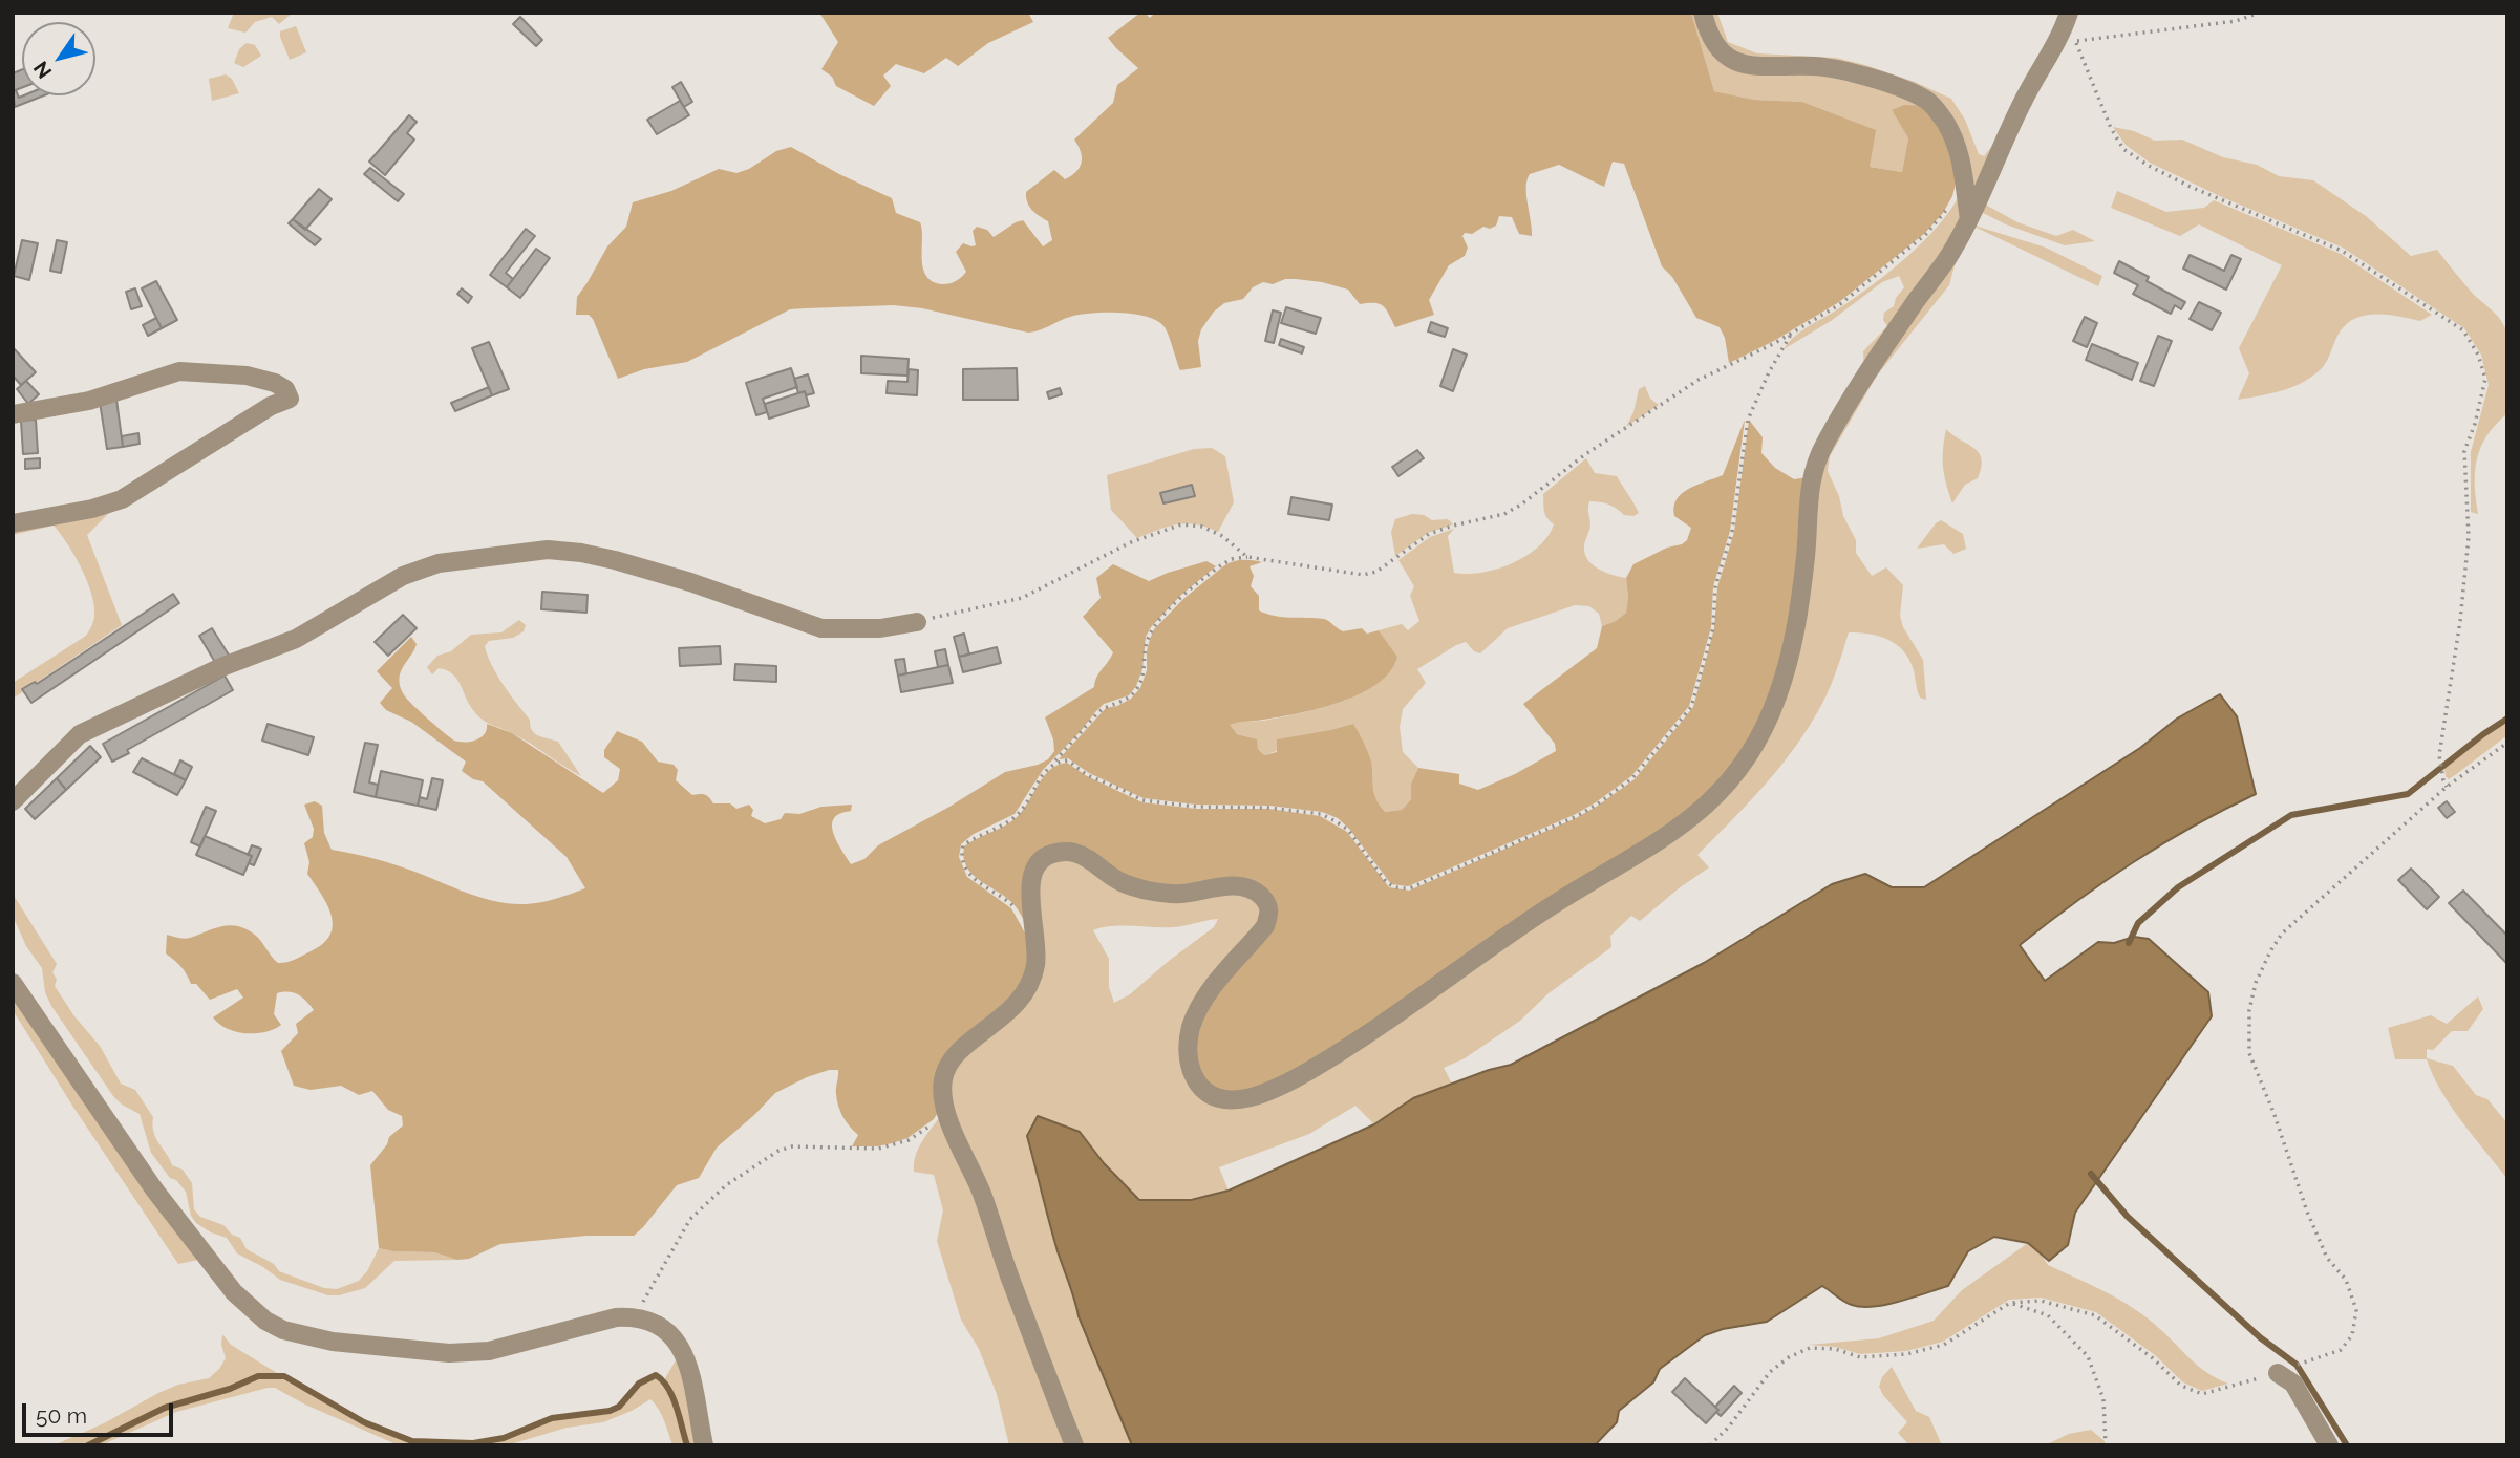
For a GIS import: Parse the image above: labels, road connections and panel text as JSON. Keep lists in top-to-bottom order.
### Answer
{
  "scale_bar": "50 m",
  "north": "bottom left"
}
